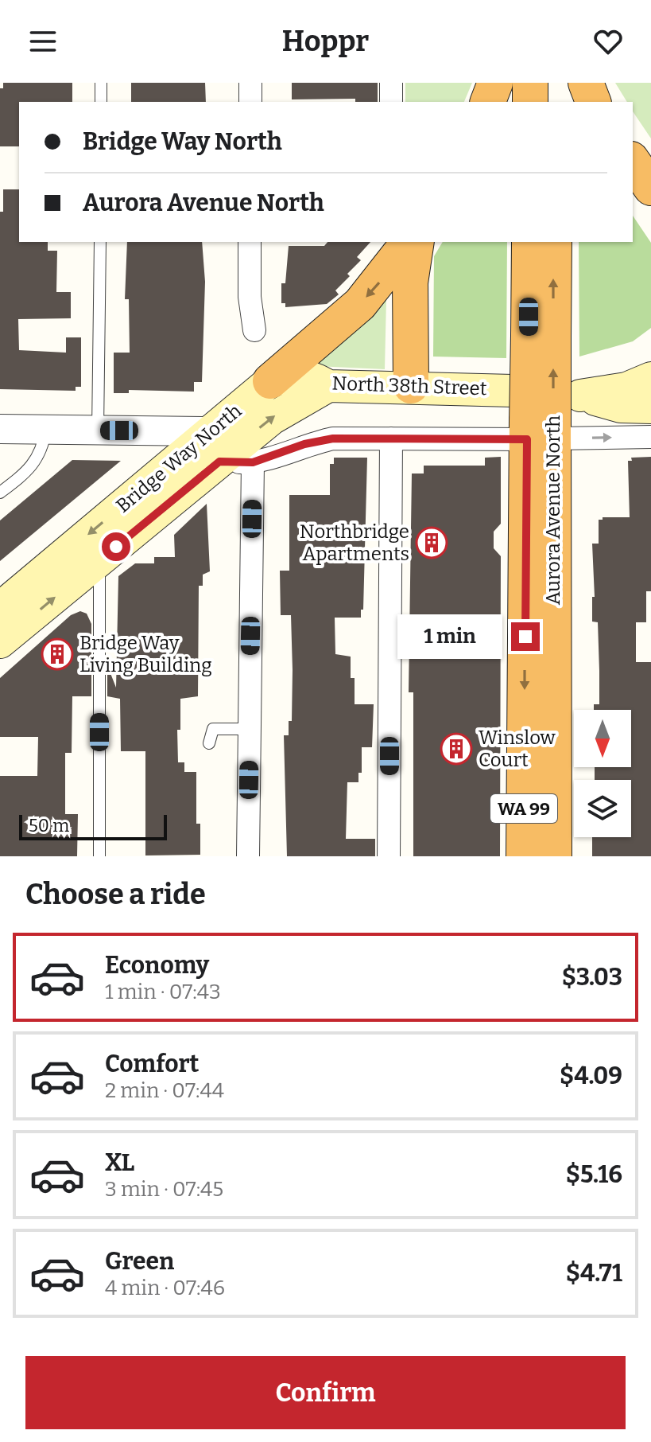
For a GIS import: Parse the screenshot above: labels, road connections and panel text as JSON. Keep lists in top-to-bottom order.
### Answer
{
  "streets": {
    "highway": ["Aurora Avenue North", "WA 99"],
    "main road": ["North 38th Street", "Bridge Way North"]
  },
  "crossings": [
    ["North 38th Street", "Bridge Way North"],
    ["North 38th Street", "Aurora Avenue North"]
  ],
  "places": {
    "building": ["Northbridge Apartments", "Bridge Way Living Building", "Winslow Court"]
  },
  "scale_bar": "50 m",
  "north": "bottom",
  "page": {
    "header": "Hoppr",
    "banner": ["Bridge Way North", "Aurora Avenue North"],
    "bubble": "1 min",
    "scale": "50 m",
    "heading": "Choose a ride",
    "list": [
      {
        "name": "Economy",
        "note": "1 min · 07:43",
        "value": "$3.03"
      },
      {
        "name": "Comfort",
        "note": "2 min · 07:44",
        "value": "$4.09"
      },
      {
        "name": "XL",
        "note": "3 min · 07:45",
        "value": "$5.16"
      },
      {
        "name": "Green",
        "note": "4 min · 07:46",
        "value": "$4.71"
      }
    ],
    "buttons": "Confirm"
  }
}
